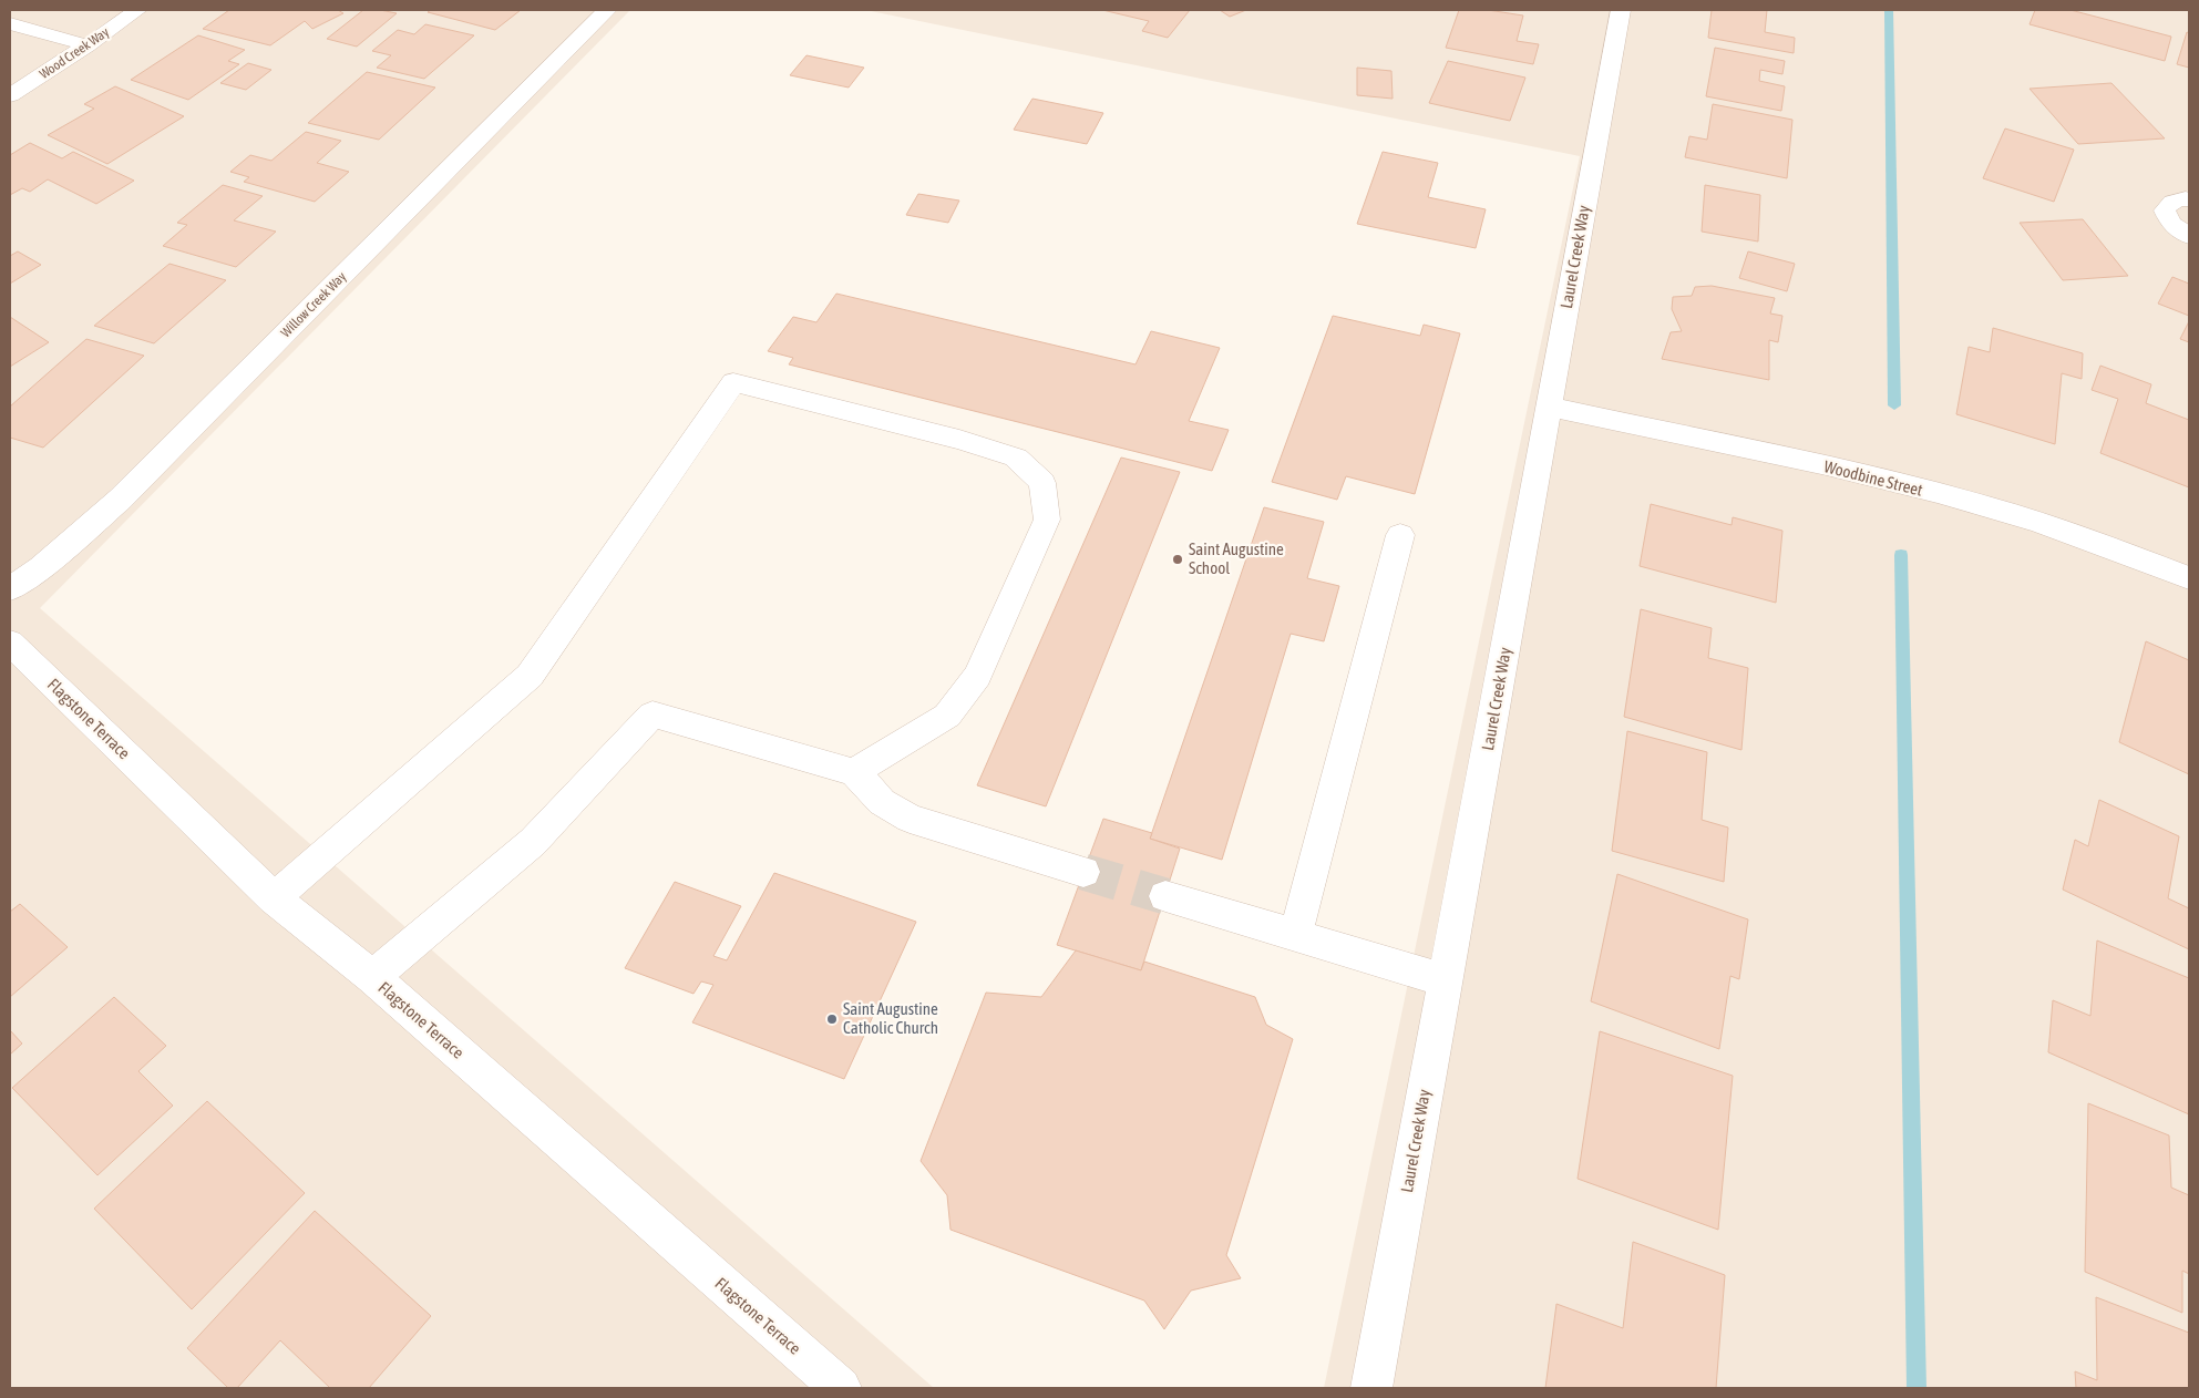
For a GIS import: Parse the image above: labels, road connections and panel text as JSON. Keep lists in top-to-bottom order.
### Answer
{
  "streets": {
    "street": [
      "Wood Creek Way",
      "Laurel Creek Way",
      "Willow Creek Way",
      "Woodbine Street",
      "Flagstone Terrace"
    ]
  },
  "crossings": [
    ["Laurel Creek Way", "Woodbine Street"]
  ],
  "places": ["Saint Augustine School", "Saint Augustine Catholic Church"]
}
